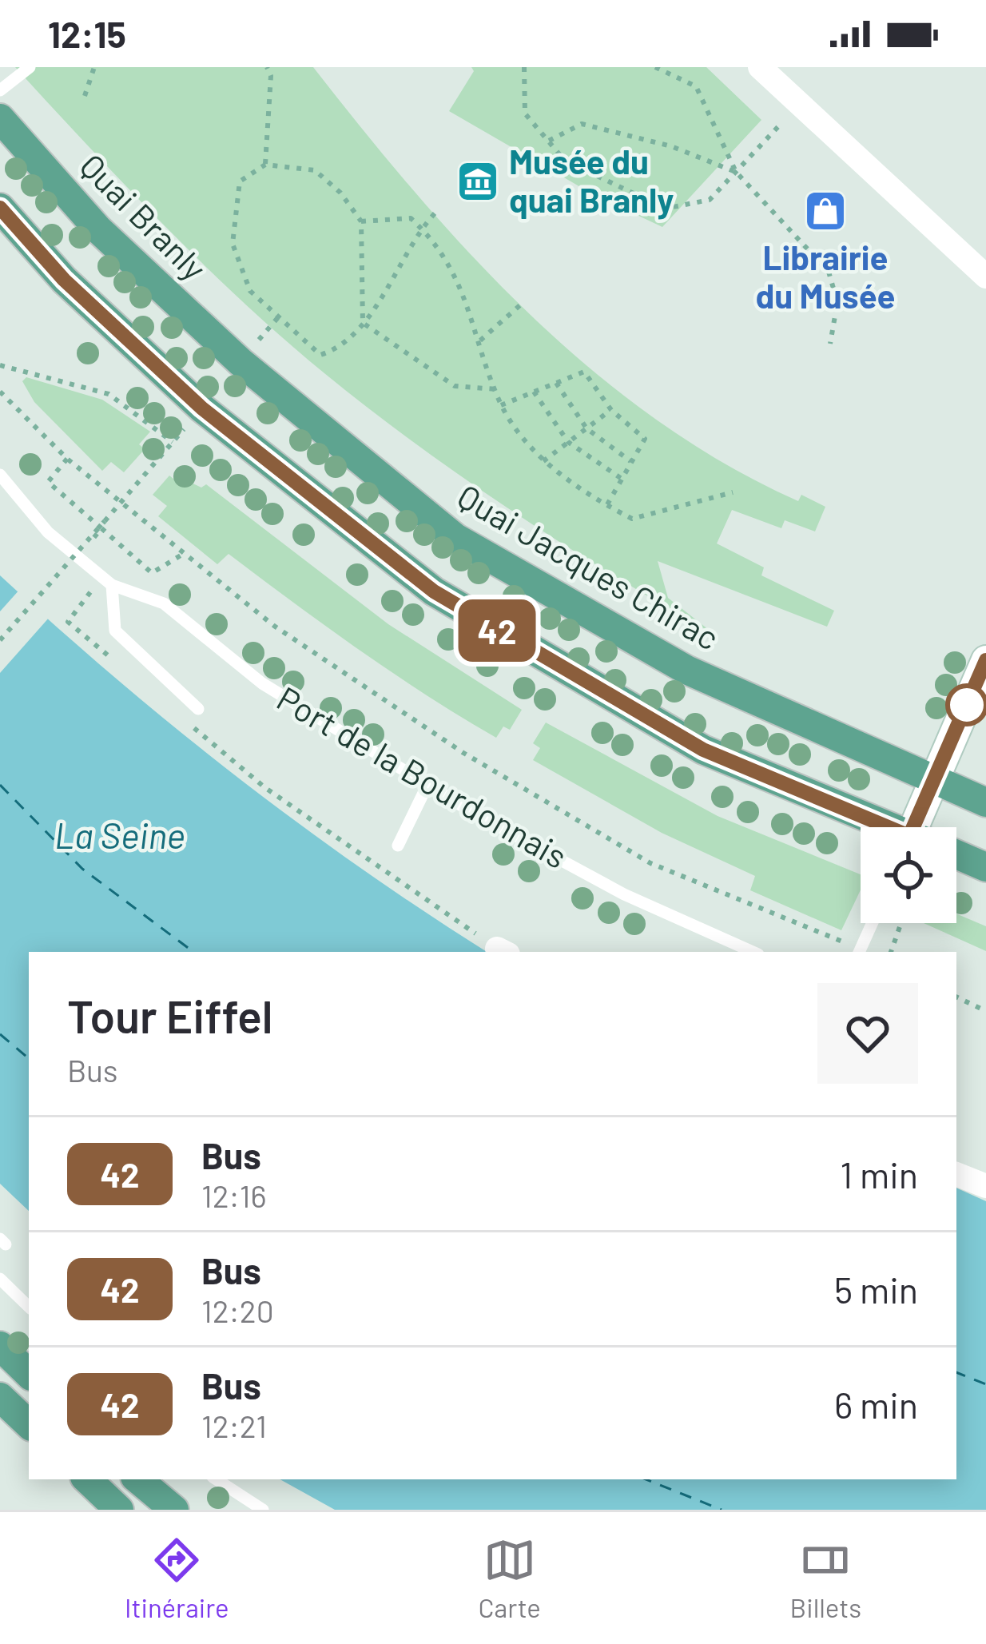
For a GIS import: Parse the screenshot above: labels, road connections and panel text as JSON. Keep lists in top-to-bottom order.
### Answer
{
  "streets": {
    "main road": ["Quai Branly", "Quai Jacques Chirac"],
    "lane": ["Port de la Bourdonnais"]
  },
  "crossings": [
    ["Quai Branly", "Quai Jacques Chirac"]
  ],
  "water": ["La Seine"],
  "places": {
    "museum": ["Musée du quai Branly"],
    "shop": ["Librairie du Musée"]
  },
  "lines": ["bus line 42"],
  "page": {
    "status": "12:15",
    "on_map": "42",
    "heading": ["Tour Eiffel", "Bus"],
    "list": [
      {
        "mark": "42",
        "name": "Bus",
        "note": "12:16",
        "value": "1 min"
      },
      {
        "mark": "42",
        "name": "Bus",
        "note": "12:20",
        "value": "5 min"
      },
      {
        "mark": "42",
        "name": "Bus",
        "note": "12:21",
        "value": "6 min"
      }
    ],
    "tabs": ["Itinéraire", "Carte", "Billets"]
  }
}
